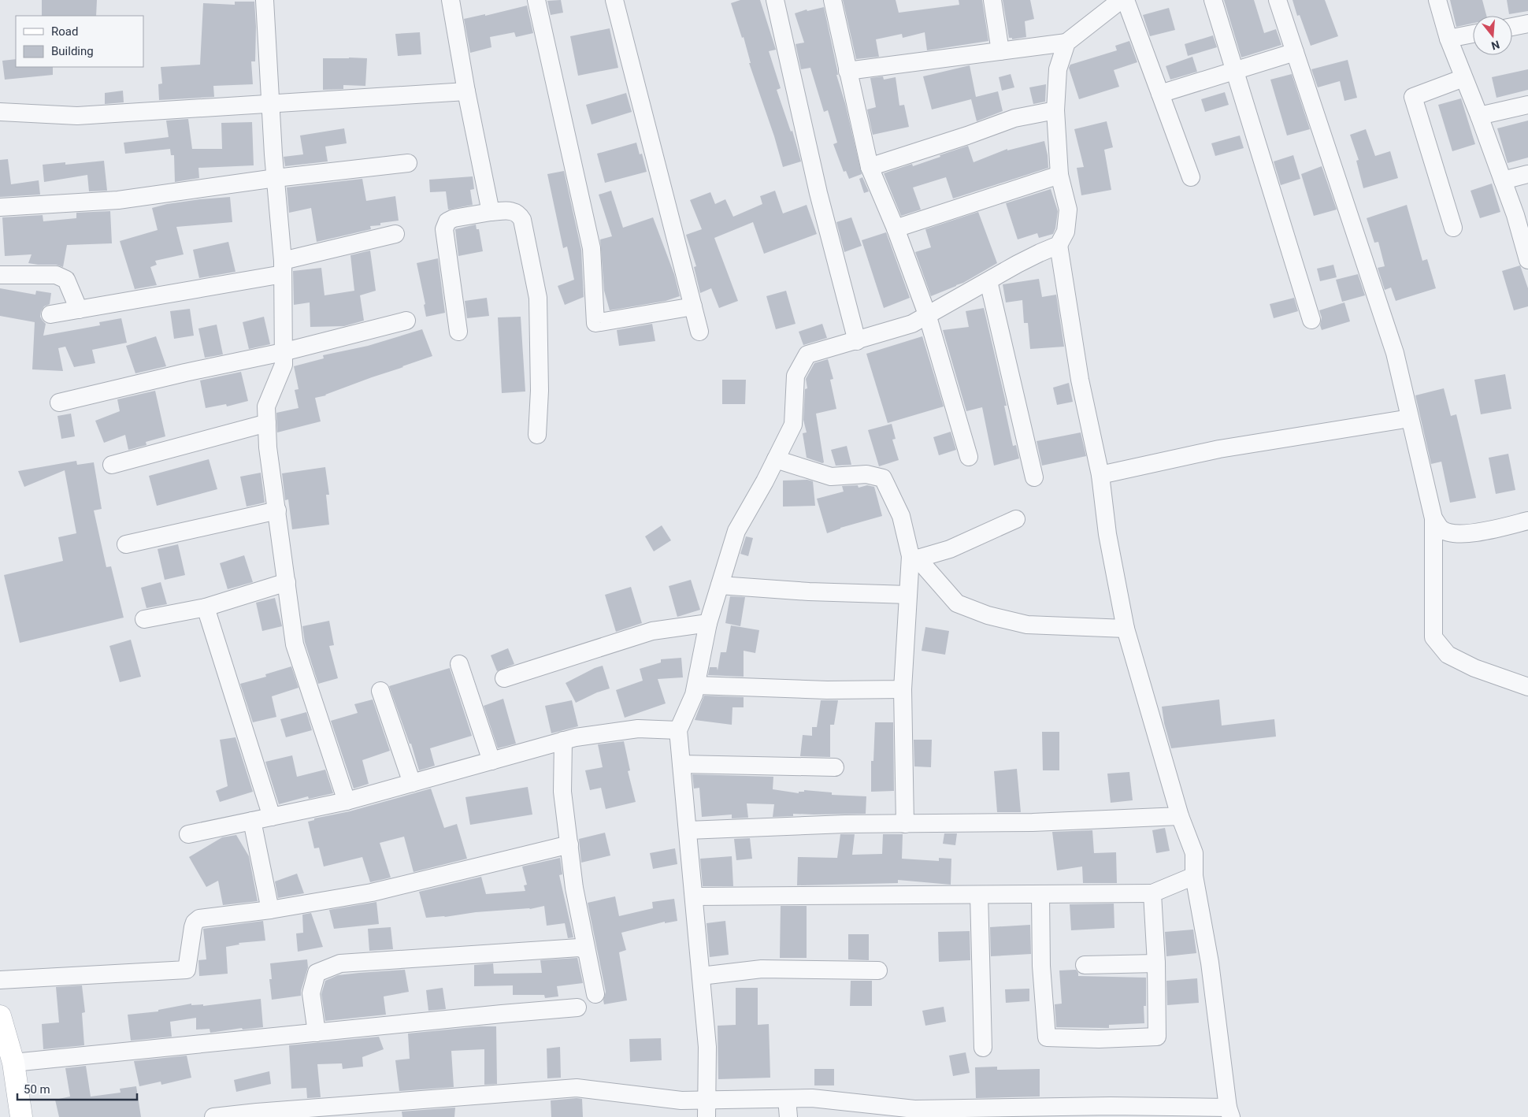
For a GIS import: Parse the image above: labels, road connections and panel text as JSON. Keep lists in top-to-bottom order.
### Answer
{
  "legend": ["Road", "Building"],
  "scale_bar": "50 m",
  "north": "bottom"
}
